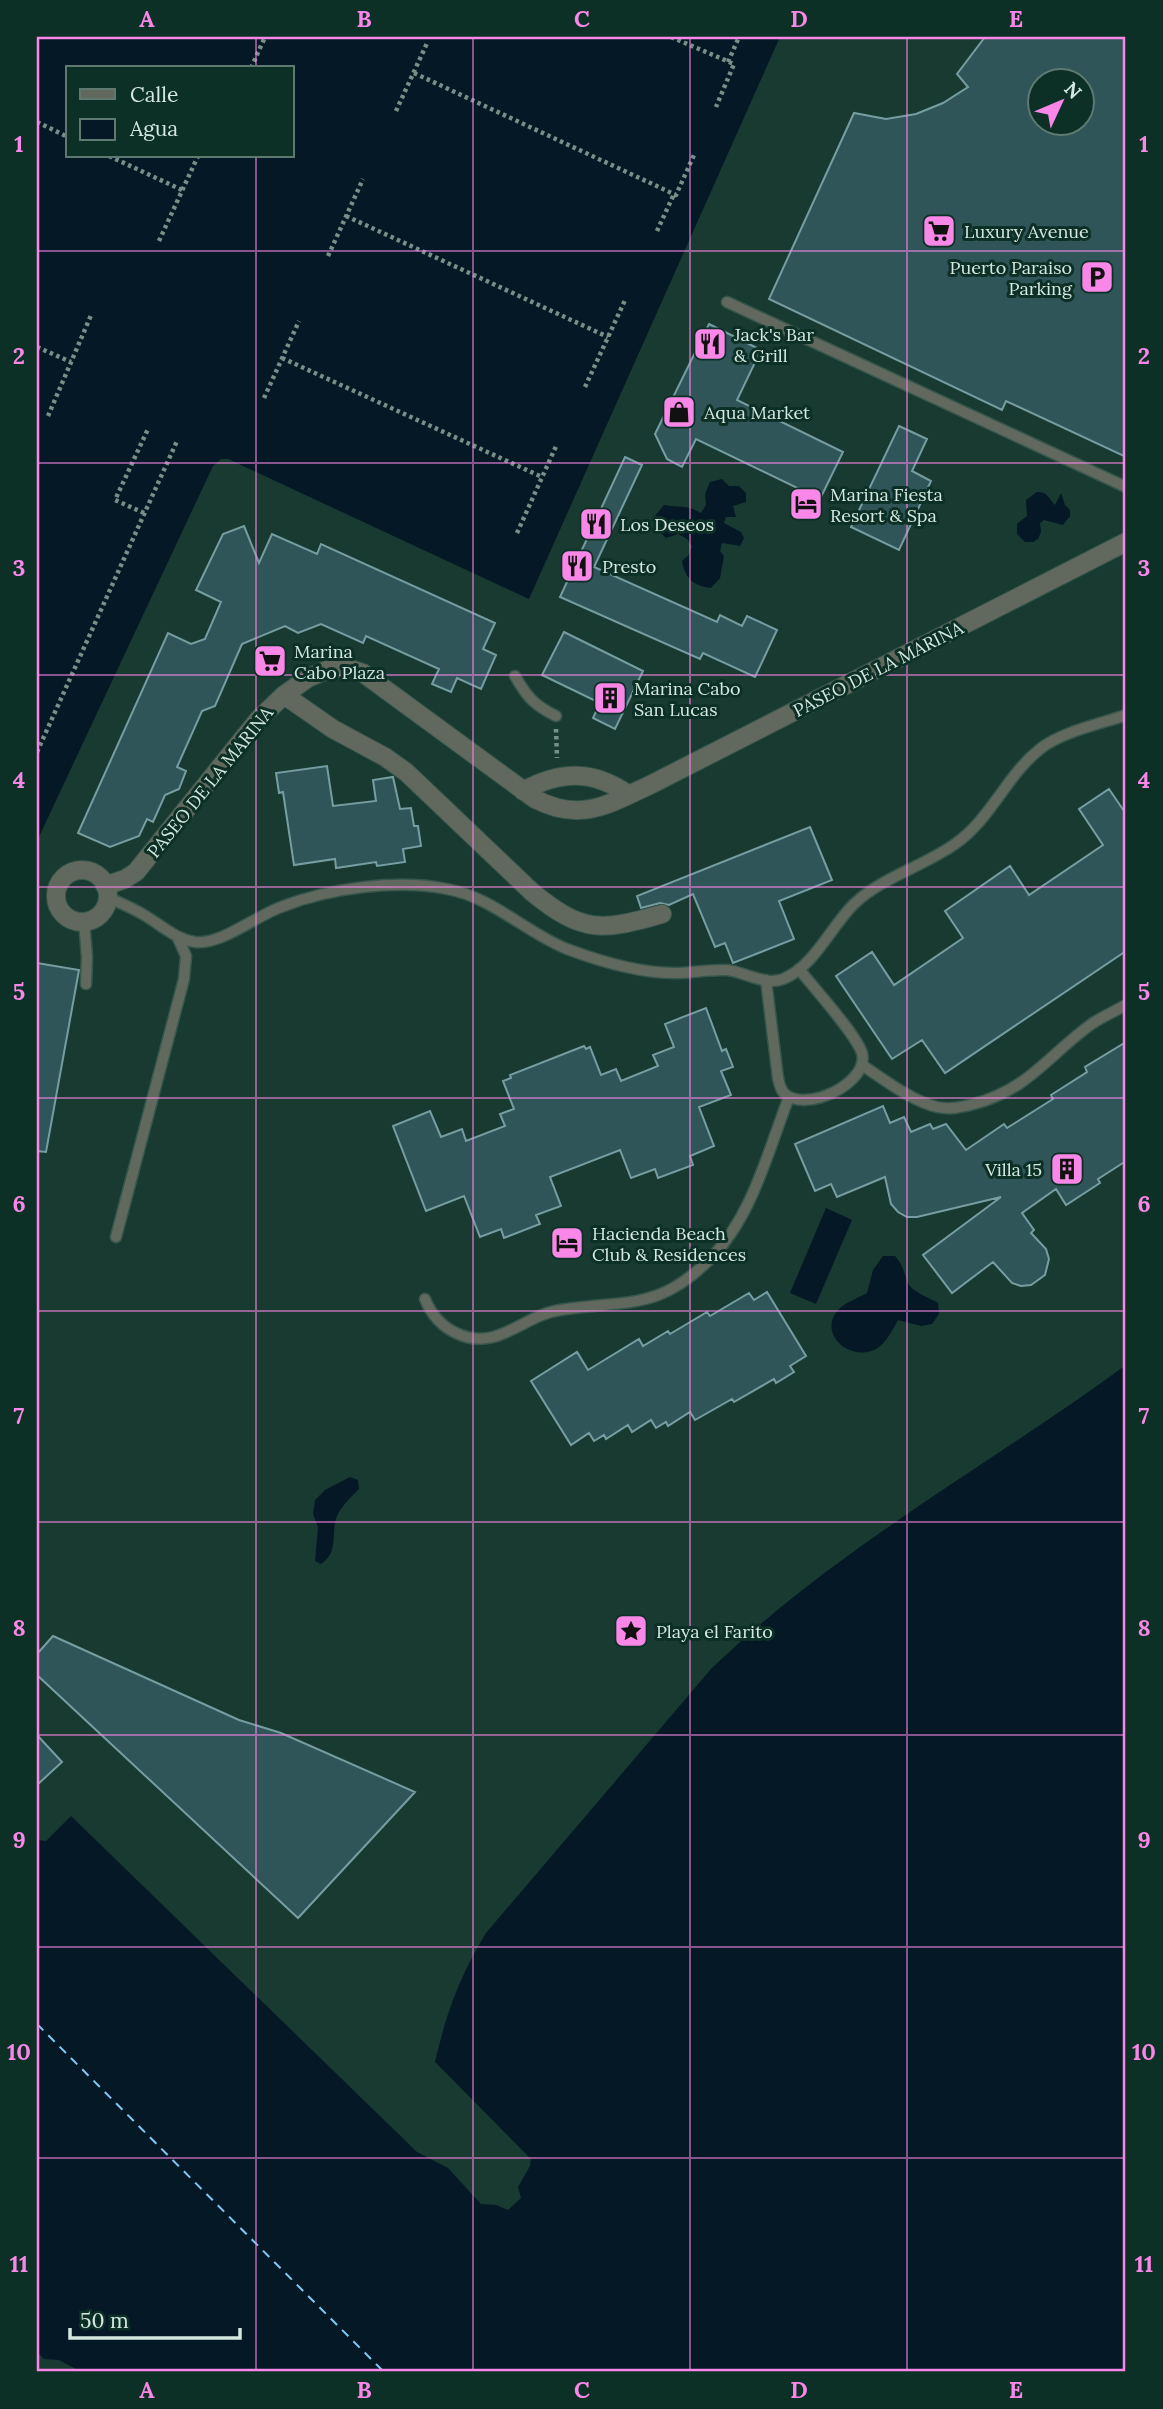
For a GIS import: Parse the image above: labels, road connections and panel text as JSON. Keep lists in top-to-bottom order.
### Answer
{
  "streets": {
    "street": ["PASEO DE LA MARINA"]
  },
  "places": {
    "supermarket": ["Luxury Avenue", "Marina Cabo Plaza"],
    "parking": ["Puerto Paraiso Parking"],
    "restaurant": ["Jack's Bar & Grill", "Los Deseos", "Presto"],
    "shop": ["Aqua Market"],
    "hotel": ["Marina Fiesta Resort & Spa", "Hacienda Beach Club & Residences"],
    "building": ["Marina Cabo San Lucas", "Villa 15"],
    "place": ["Playa el Farito"]
  },
  "legend": ["Calle", "Agua"],
  "scale_bar": "50 m",
  "north": "top right",
  "grid": {
    "columns": [
      "A",
      "B",
      "C",
      "D",
      "E"
    ],
    "rows": [
      "1",
      "2",
      "3",
      "4",
      "5",
      "6",
      "7",
      "8",
      "9",
      "10",
      "11"
    ]
  }
}
